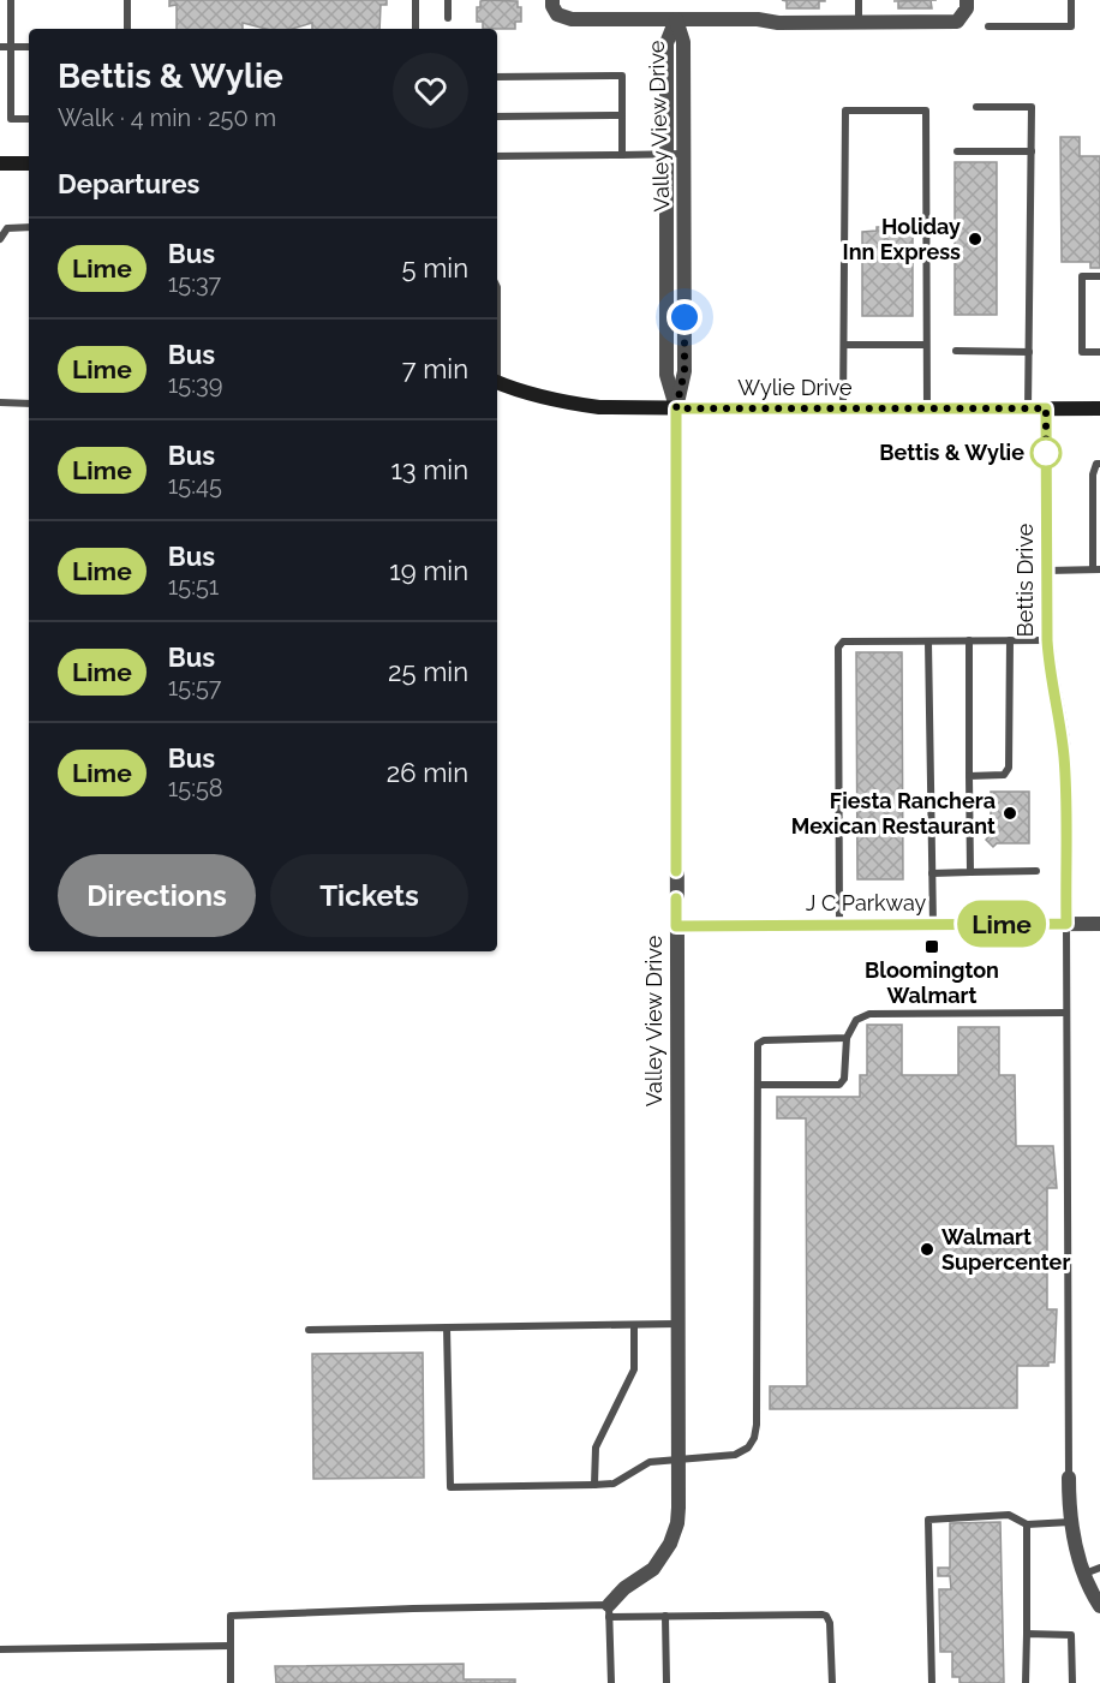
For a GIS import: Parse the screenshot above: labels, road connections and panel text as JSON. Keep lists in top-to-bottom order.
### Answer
{
  "streets": {
    "main road": ["Wylie Drive"],
    "street": ["Valley View Drive", "Bettis Drive", "J C Parkway"]
  },
  "crossings": [
    ["Valley View Drive", "Wylie Drive"],
    ["Valley View Drive", "J C Parkway"],
    ["Wylie Drive", "Bettis Drive"],
    ["Bettis Drive", "J C Parkway"]
  ],
  "places": {
    "other": [
      "Holiday Inn Express",
      "Bettis & Wylie",
      "Fiesta Ranchera Mexican Restaurant",
      "Walmart Supercenter"
    ],
    "transit": ["Bloomington Walmart"]
  },
  "lines": ["bus line Lime"],
  "page": {
    "on_map": "Lime",
    "heading": [
      ["Bettis & Wylie", "Walk · 4 min · 250 m"],
      "Departures"
    ],
    "list": [
      {
        "mark": "Lime",
        "name": "Bus",
        "note": "15:37",
        "value": "5 min"
      },
      {
        "mark": "Lime",
        "name": "Bus",
        "note": "15:39",
        "value": "7 min"
      },
      {
        "mark": "Lime",
        "name": "Bus",
        "note": "15:45",
        "value": "13 min"
      },
      {
        "mark": "Lime",
        "name": "Bus",
        "note": "15:51",
        "value": "19 min"
      },
      {
        "mark": "Lime",
        "name": "Bus",
        "note": "15:57",
        "value": "25 min"
      },
      {
        "mark": "Lime",
        "name": "Bus",
        "note": "15:58",
        "value": "26 min"
      }
    ],
    "buttons": ["Directions", "Tickets"]
  }
}
